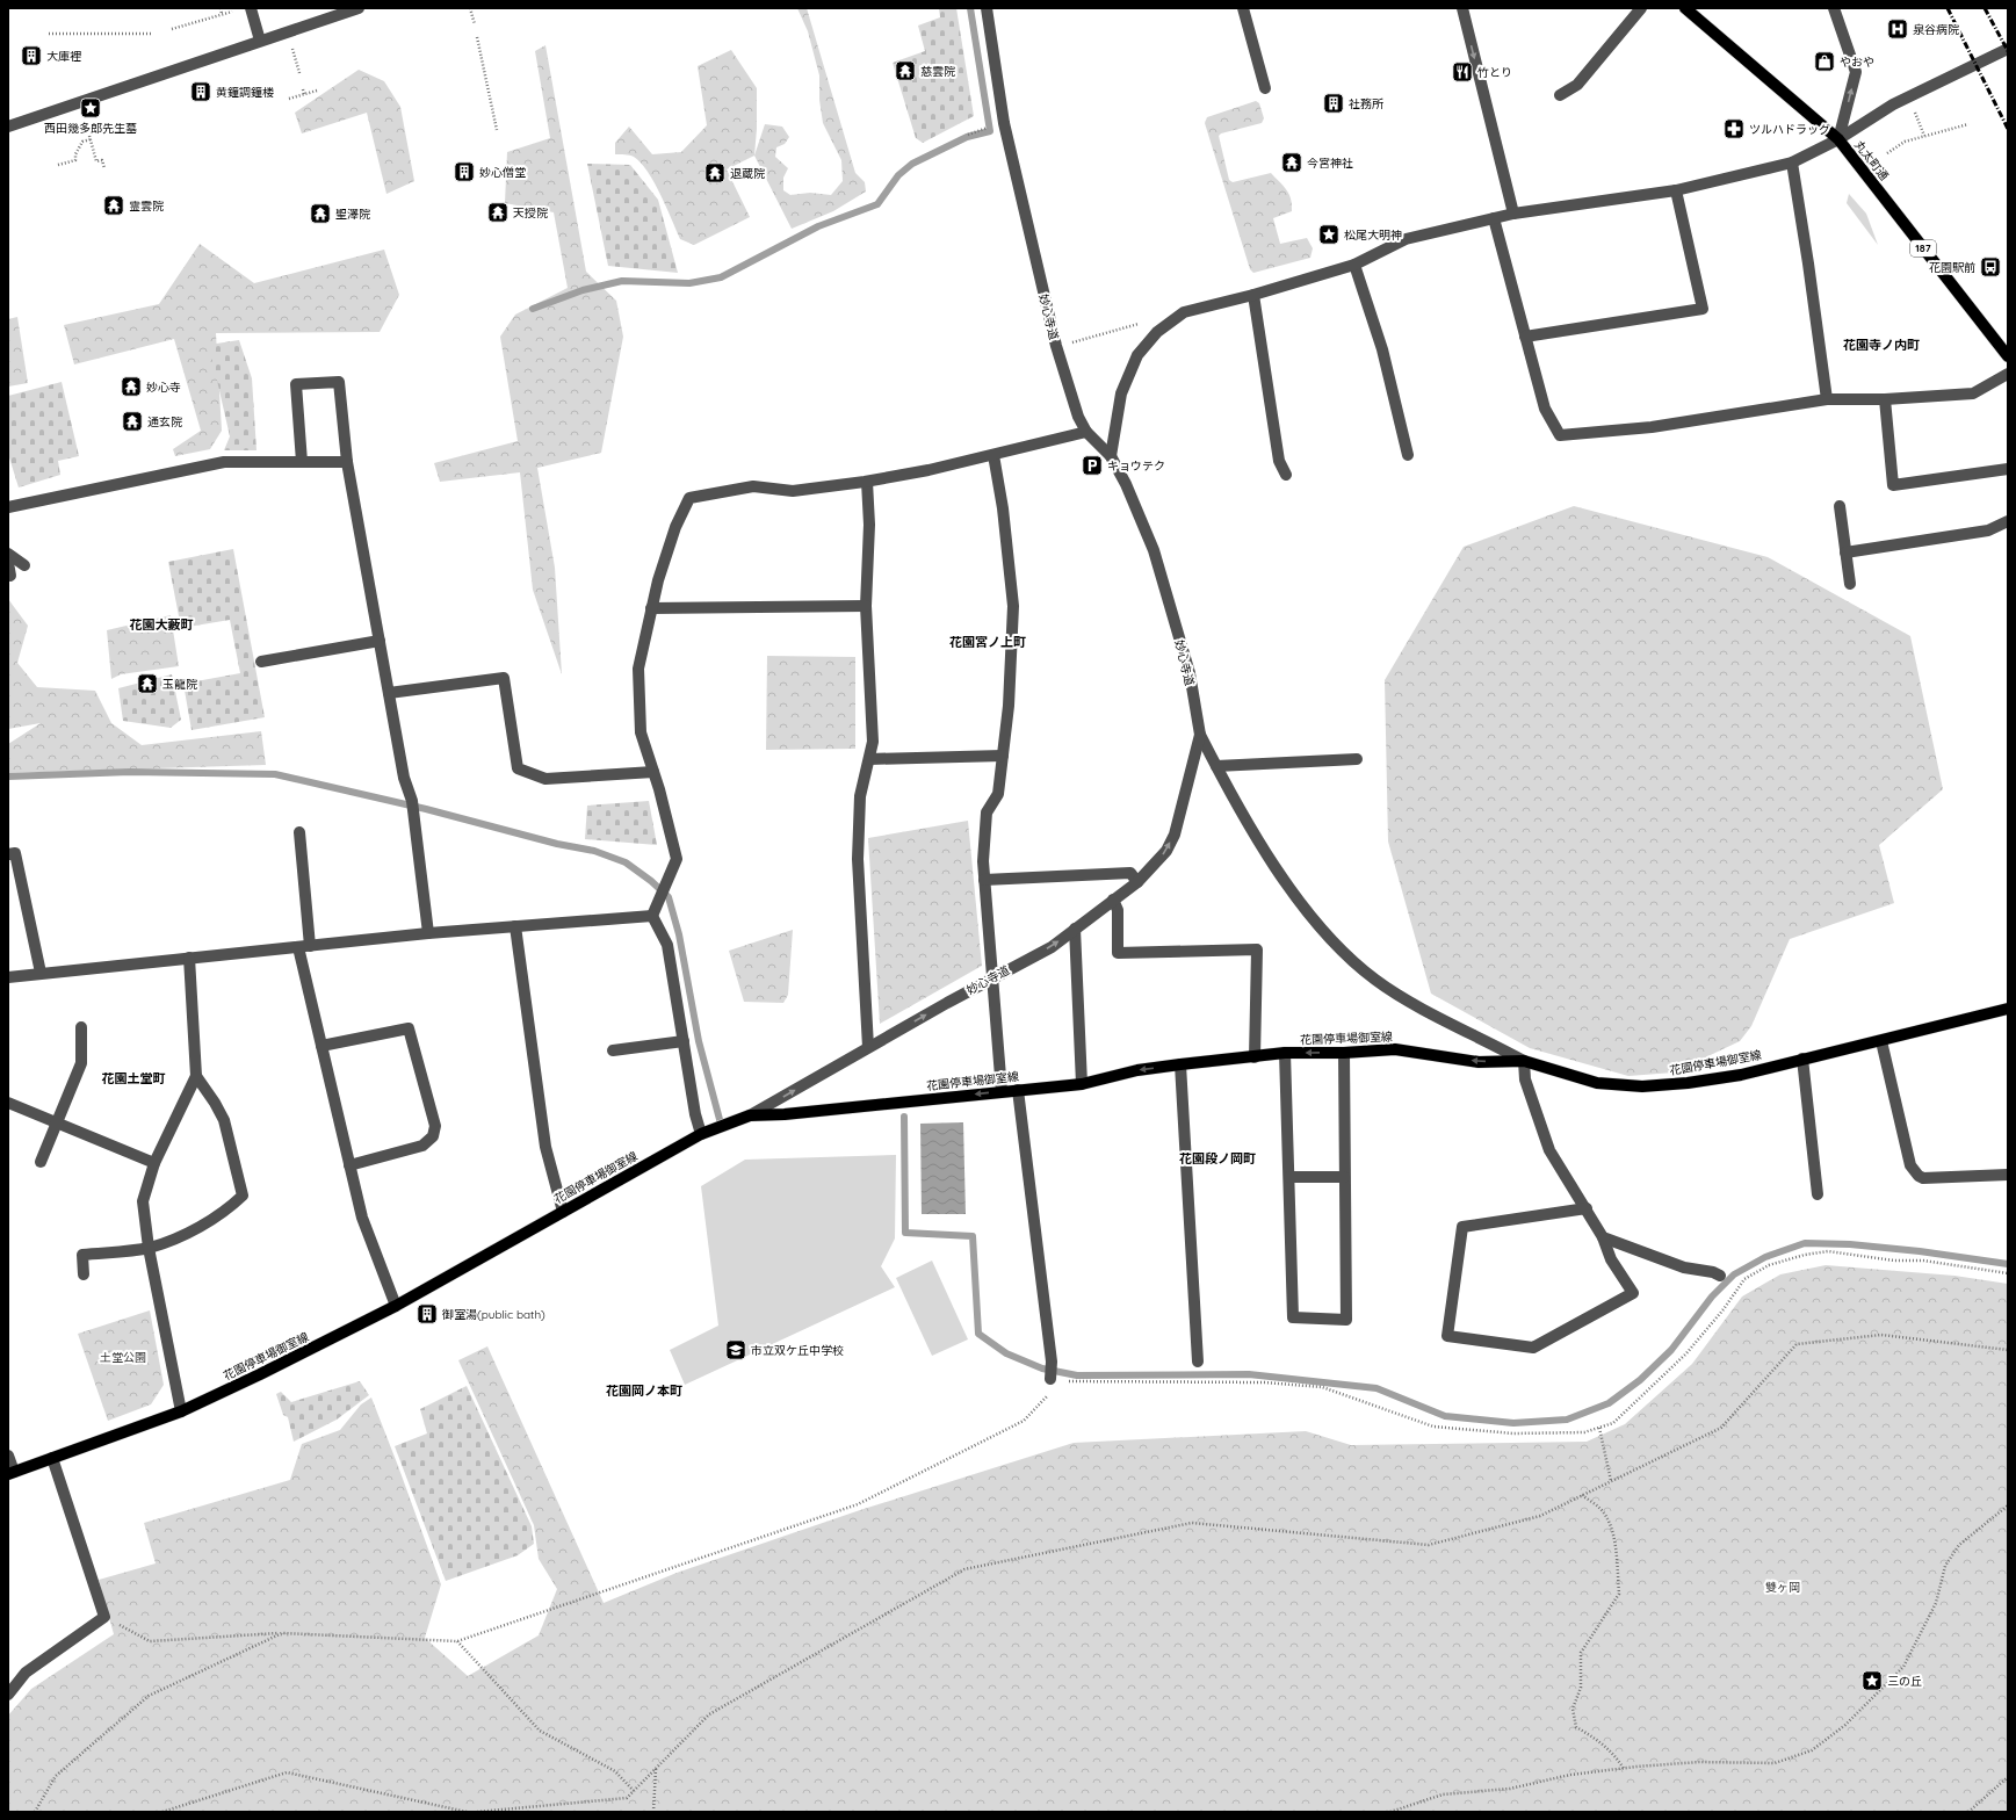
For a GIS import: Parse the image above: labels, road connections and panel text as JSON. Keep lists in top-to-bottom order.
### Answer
{
  "streets": {
    "main road": ["丸太町通", "187", "花園停車場御室線"],
    "street": ["妙心寺道"]
  },
  "crossings": [
    ["妙心寺道", "花園停車場御室線"]
  ],
  "one_way": ["妙心寺道"],
  "districts": [
    "花園寺ノ内町",
    "花園大藪町",
    "花園宮ノ上町",
    "花園土堂町",
    "花園段ノ岡町",
    "花園岡ノ本町"
  ],
  "parks": ["土堂公園", "雙ヶ岡"],
  "places": {
    "hospital": ["泉谷病院"],
    "building": [
      "大庫裡",
      "黄鐘調鐘楼",
      "社務所",
      "妙心僧堂",
      "御室湯(public bath)"
    ],
    "shop": ["やおや"],
    "temple": [
      "慈雲院",
      "今宮神社",
      "退蔵院",
      "霊雲院",
      "天授院",
      "聖澤院",
      "妙心寺",
      "通玄院",
      "玉龍院"
    ],
    "restaurant": ["竹とり"],
    "place": ["西田幾多郎先生墓", "松尾大明神", "三の丘"],
    "pharmacy": ["ツルハドラッグ"],
    "bus stop": ["花園駅前"],
    "parking": ["キョウテク"],
    "school or university": ["市立双ケ丘中学校"]
  }
}
